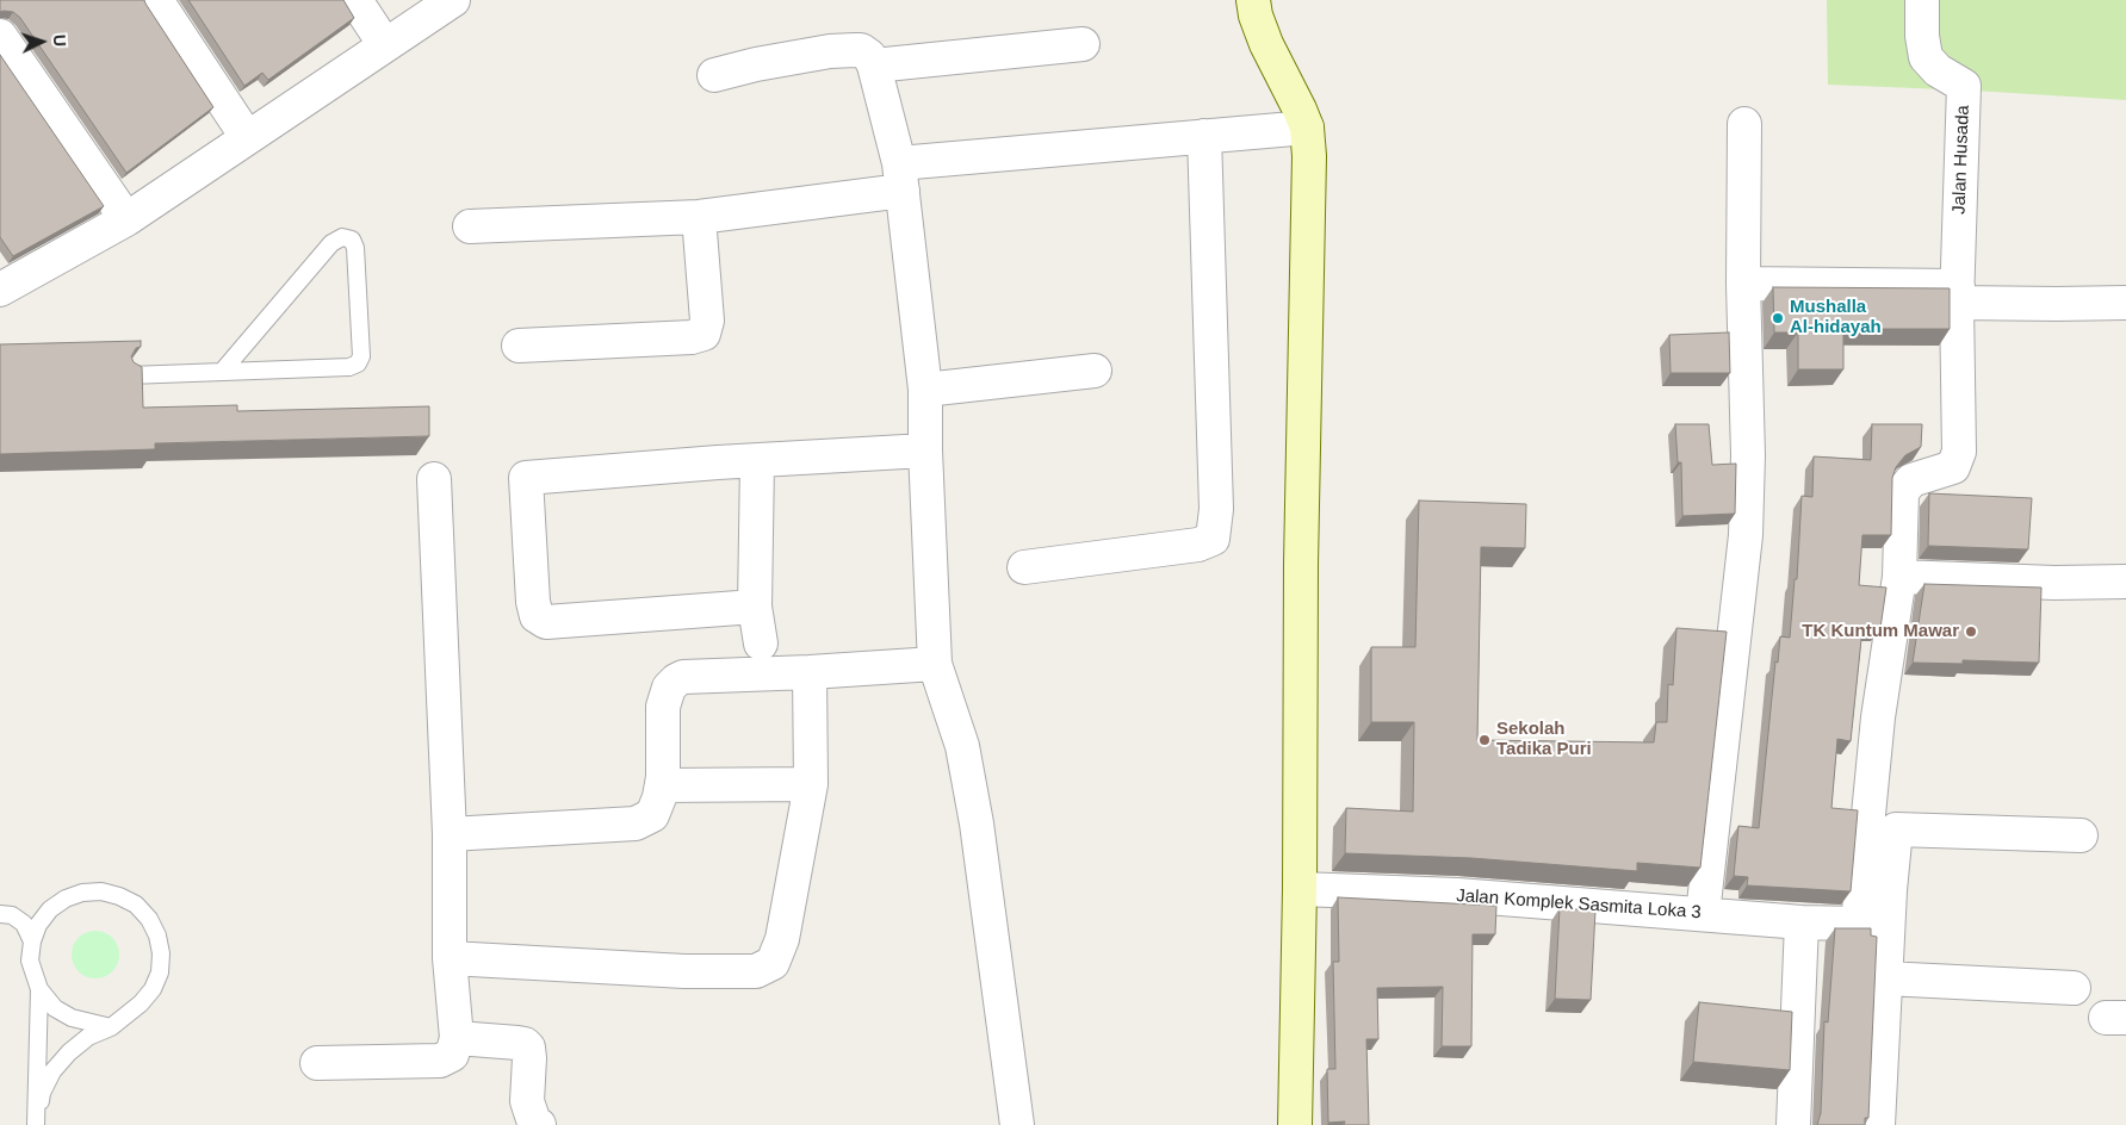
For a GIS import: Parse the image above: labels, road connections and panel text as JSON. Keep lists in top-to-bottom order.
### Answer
{
  "streets": {
    "street": ["Jalan Husada", "Jalan Komplek Sasmita Loka 3"]
  },
  "places": ["Mushalla Al-hidayah", "TK Kuntum Mawar", "Sekolah Tadika Puri"],
  "north": "right"
}
